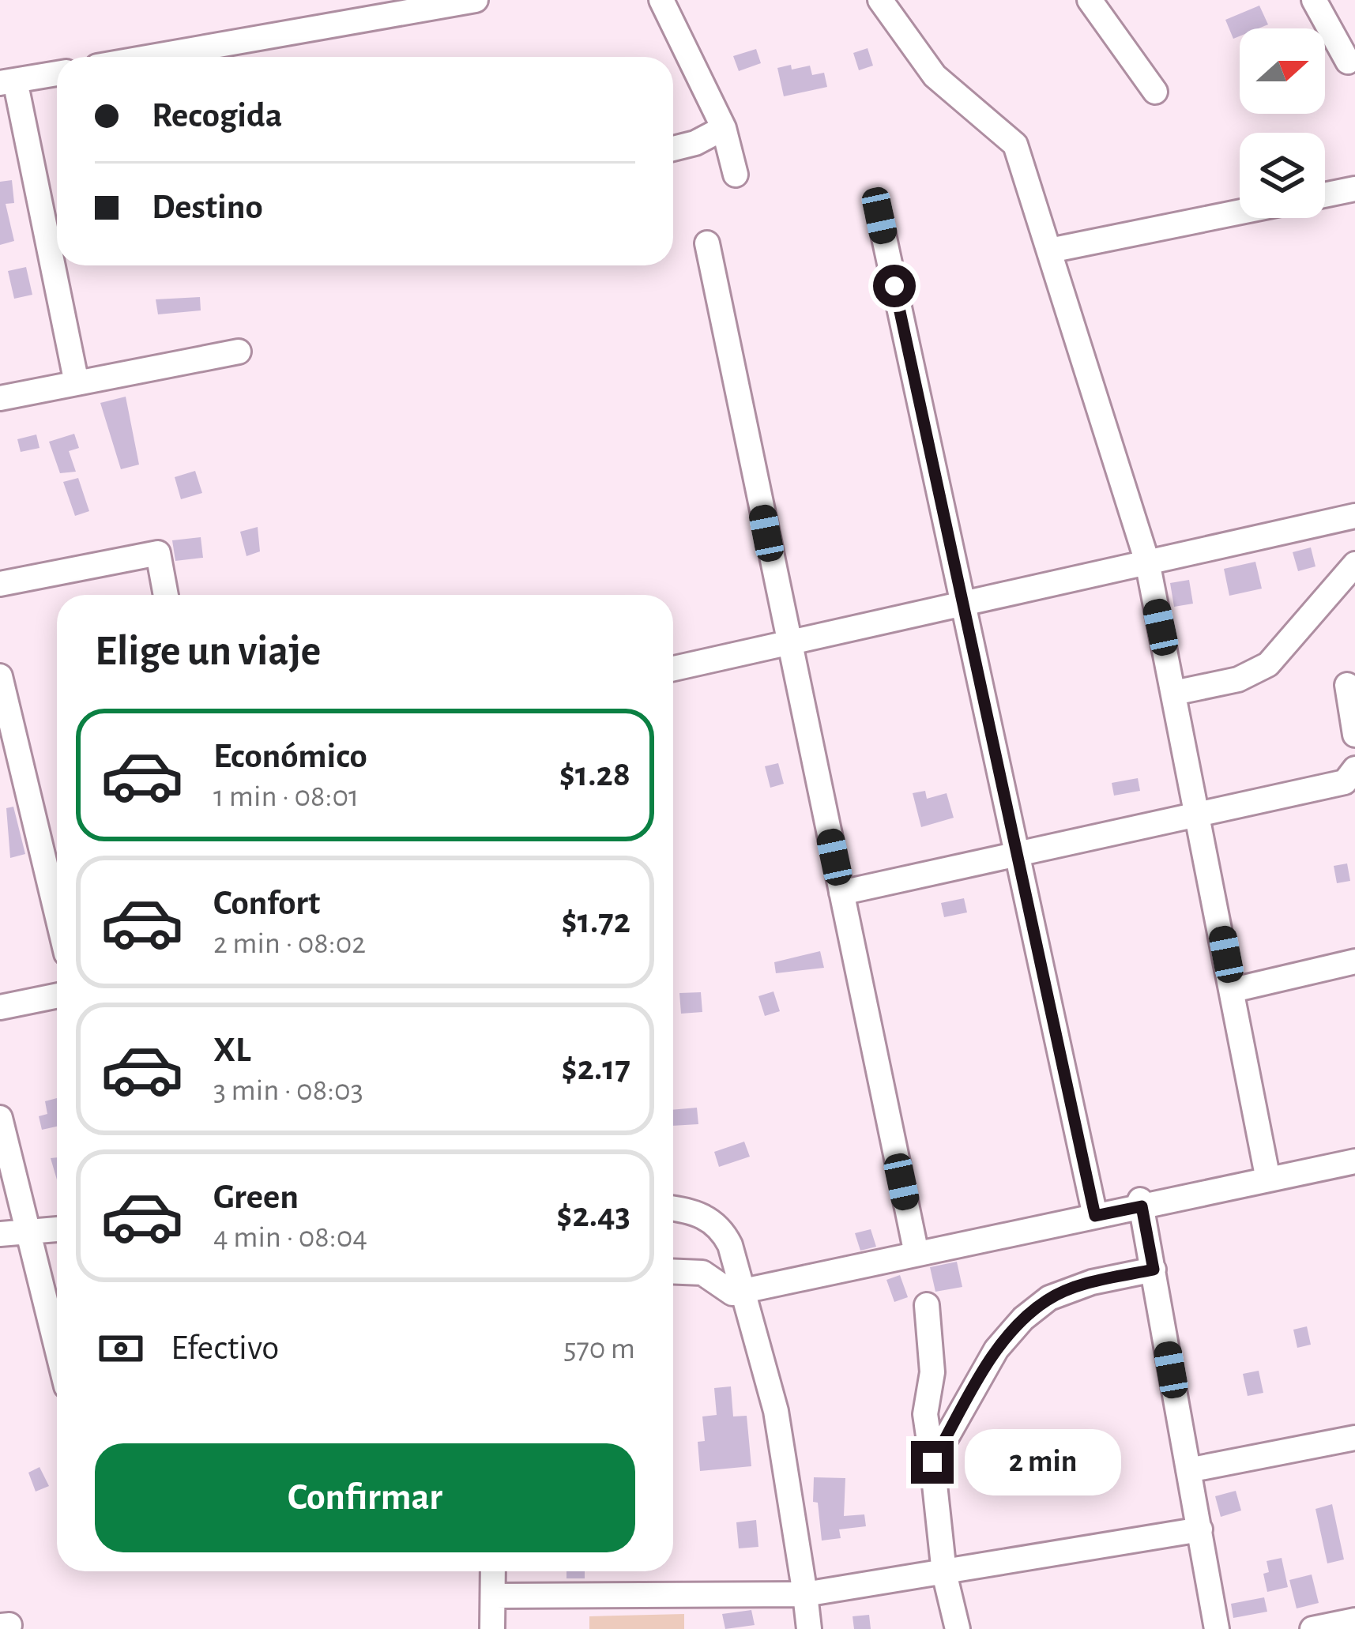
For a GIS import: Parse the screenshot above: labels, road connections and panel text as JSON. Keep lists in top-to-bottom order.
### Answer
{
  "north": "right",
  "page": {
    "banner": ["Recogida", "Destino"],
    "heading": "Elige un viaje",
    "list": [
      {
        "name": "Económico",
        "note": "1 min · 08:01",
        "value": "$1.28"
      },
      {
        "name": "Confort",
        "note": "2 min · 08:02",
        "value": "$1.72"
      },
      {
        "name": "XL",
        "note": "3 min · 08:03",
        "value": "$2.17"
      },
      {
        "name": "Green",
        "note": "4 min · 08:04",
        "value": "$2.43"
      }
    ],
    "pay": ["Efectivo", "570 m"],
    "buttons": "Confirmar",
    "bubble": "2 min"
  }
}
